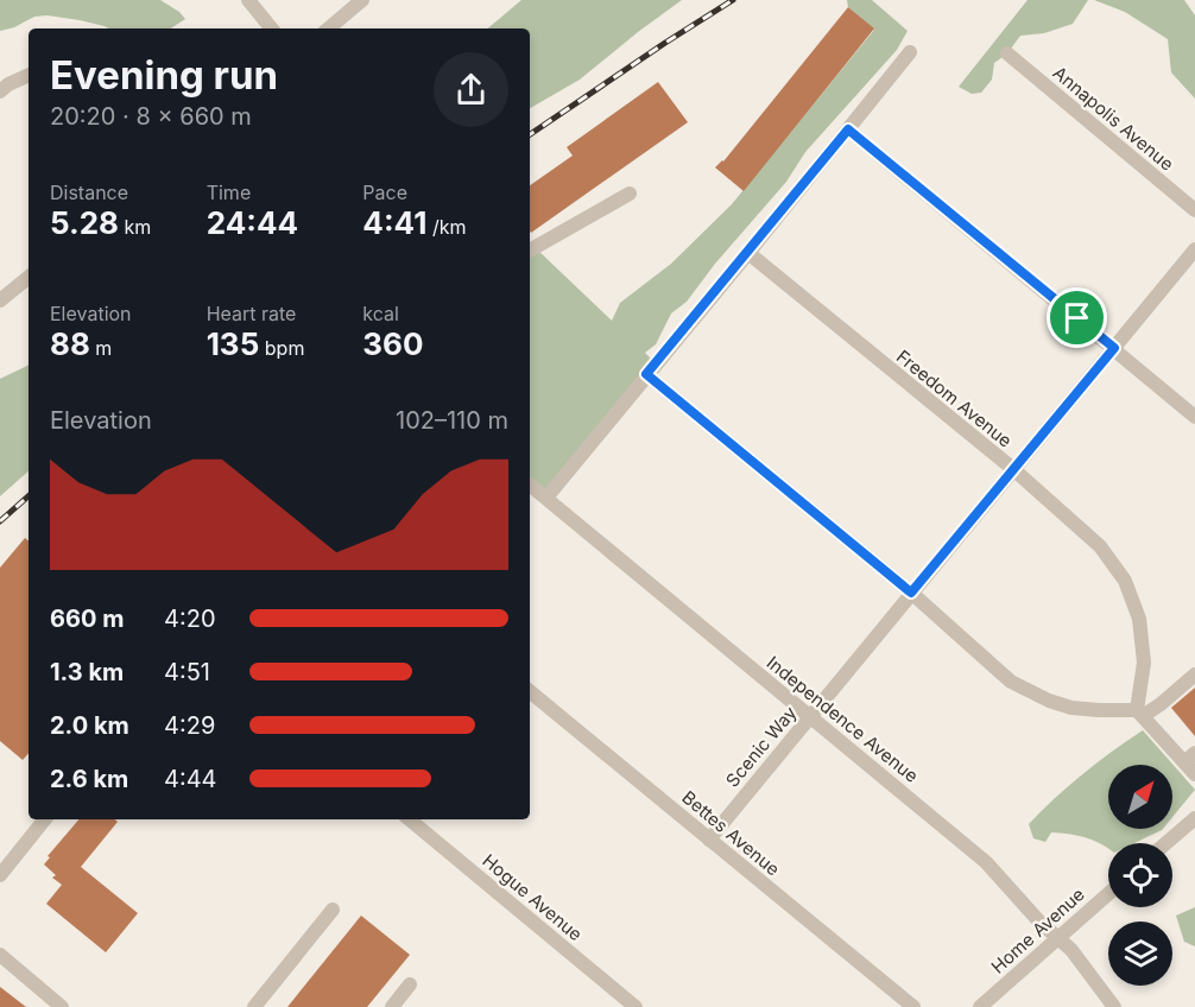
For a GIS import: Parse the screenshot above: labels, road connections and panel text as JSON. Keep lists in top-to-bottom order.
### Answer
{
  "streets": {
    "street": [
      "Annapolis Avenue",
      "Freedom Avenue",
      "Independence Avenue",
      "Scenic Way",
      "Bettes Avenue",
      "Hogue Avenue",
      "Home Avenue"
    ]
  },
  "crossings": [
    ["Freedom Avenue", "Scenic Way"],
    ["Independence Avenue", "Scenic Way"],
    ["Independence Avenue", "Home Avenue"],
    ["Scenic Way", "Bettes Avenue"]
  ],
  "north": "top right",
  "page": {
    "heading": ["Evening run", "20:20 · 8 × 660 m"],
    "stats": [
      ["Distance", "5.28 km"],
      ["Time", "24:44"],
      ["Pace", "4:41 /km"],
      ["Elevation", "88 m"],
      ["Heart rate", "135 bpm"],
      ["kcal", "360"]
    ],
    "chart": ["Elevation", "102–110 m"],
    "list": [
      {
        "name": "660 m",
        "note": "4:20"
      },
      {
        "name": "1.3 km",
        "note": "4:51"
      },
      {
        "name": "2.0 km",
        "note": "4:29"
      },
      {
        "name": "2.6 km",
        "note": "4:44"
      }
    ]
  }
}
